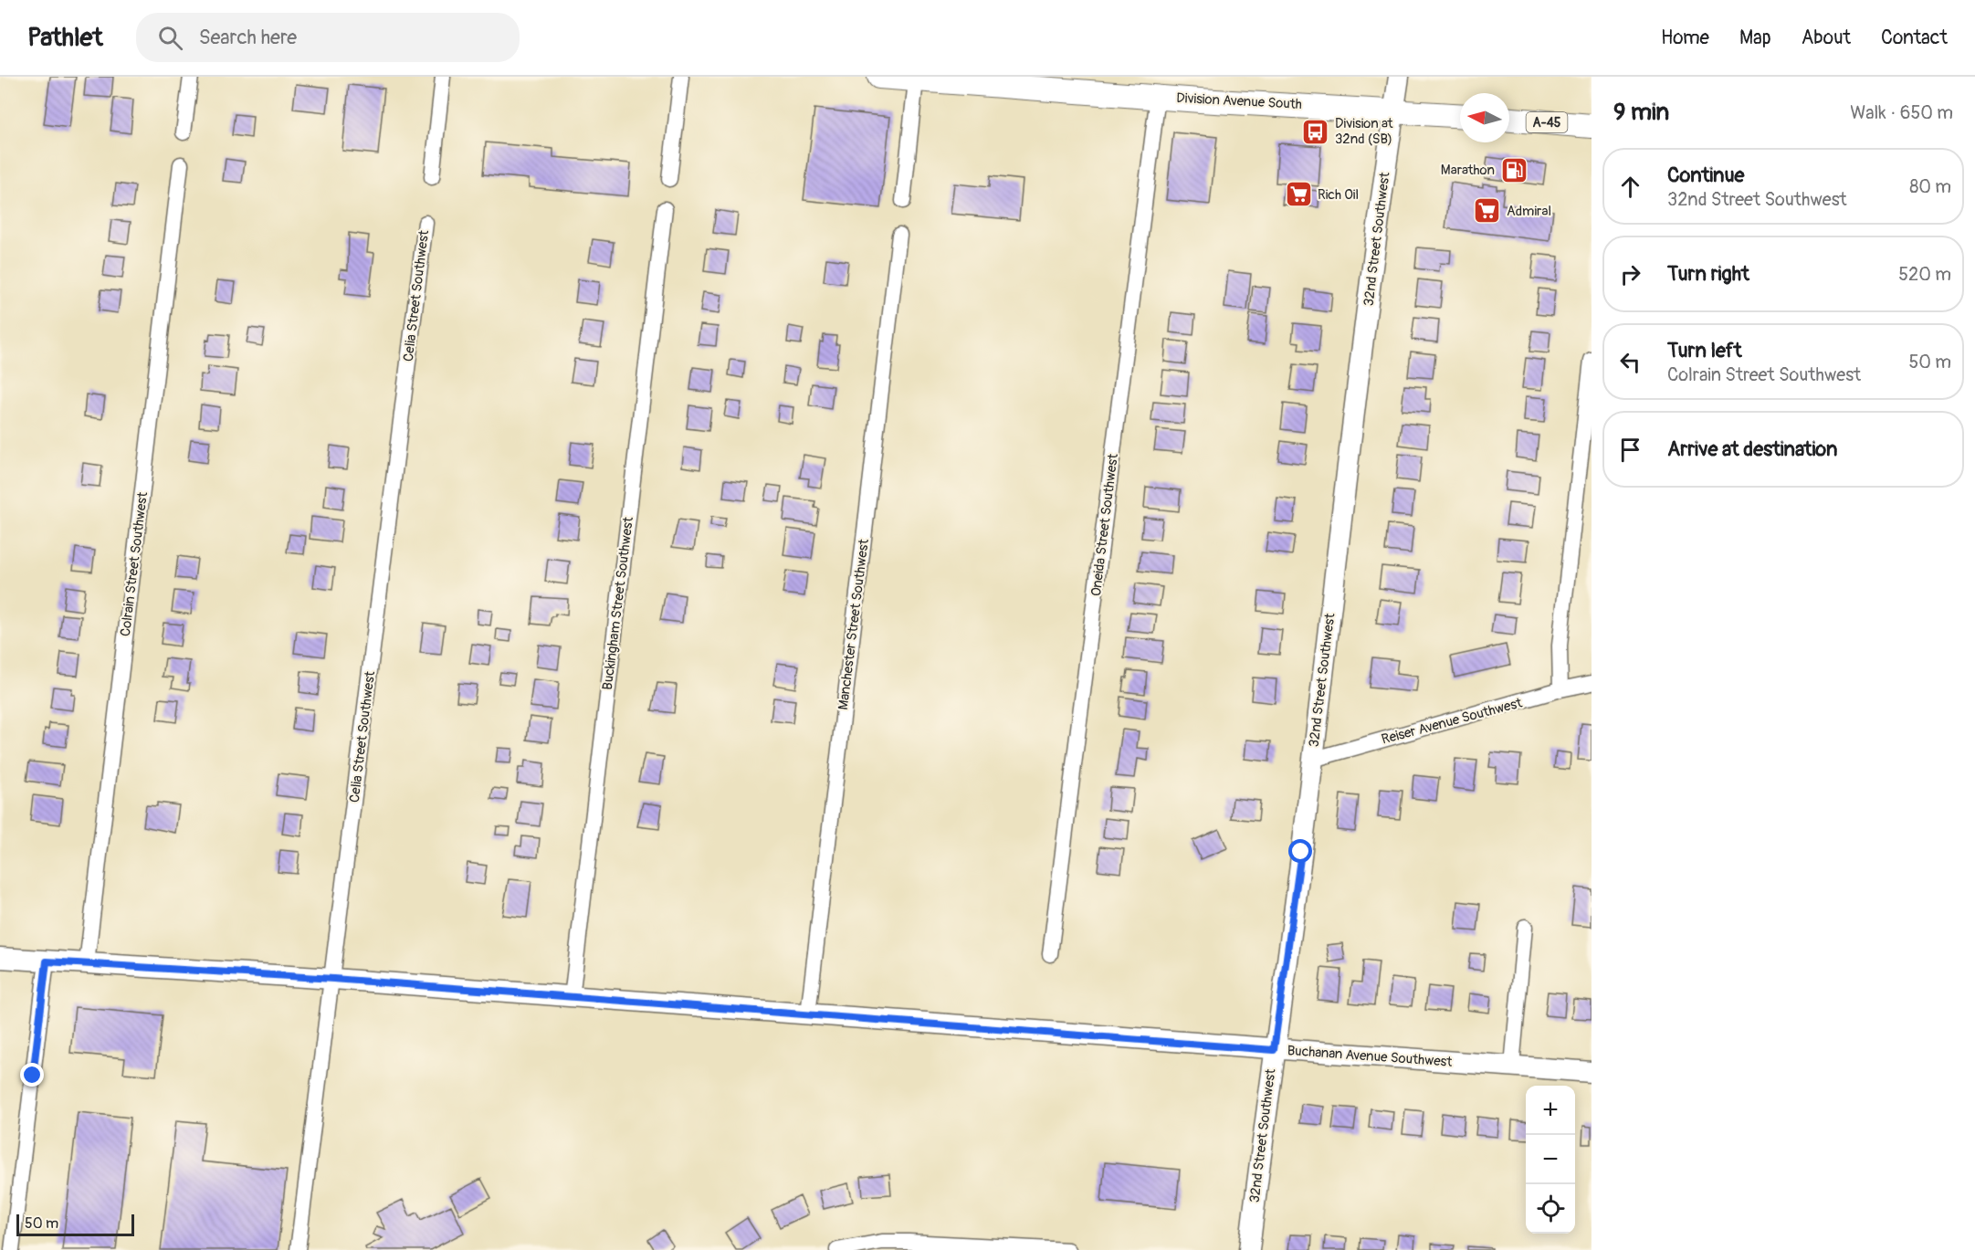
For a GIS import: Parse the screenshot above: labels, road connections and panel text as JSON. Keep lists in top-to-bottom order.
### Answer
{
  "streets": {
    "main road": ["Division Avenue South", "A-45"],
    "street": [
      "32nd Street Southwest",
      "Celia Street Southwest",
      "Oneida Street Southwest",
      "Colrain Street Southwest",
      "Buckingham Street Southwest",
      "Manchester Street Southwest",
      "Reiser Avenue Southwest",
      "Buchanan Avenue Southwest"
    ]
  },
  "crossings": [
    ["Division Avenue South", "32nd Street Southwest"],
    ["Division Avenue South", "Oneida Street Southwest"],
    ["32nd Street Southwest", "Reiser Avenue Southwest"],
    ["32nd Street Southwest", "Buchanan Avenue Southwest"],
    ["Celia Street Southwest", "Buchanan Avenue Southwest"],
    ["Colrain Street Southwest", "Buchanan Avenue Southwest"],
    ["Buckingham Street Southwest", "Buchanan Avenue Southwest"],
    ["Manchester Street Southwest", "Buchanan Avenue Southwest"]
  ],
  "places": {
    "bus stop": ["Division at 32nd (SB)"],
    "fuel station": ["Marathon"],
    "supermarket": ["Rich Oil", "Admiral"]
  },
  "scale_bar": "50 m",
  "north": "left",
  "page": {
    "header": "Pathlet",
    "search": "Search here",
    "nav": [
      "Home",
      "Map",
      "About",
      "Contact"
    ],
    "heading": ["9 min", "Walk · 650 m"],
    "list": [
      ["Continue", "32nd Street Southwest", "80 m"],
      ["Turn right", "520 m"],
      ["Turn left", "Colrain Street Southwest", "50 m"],
      "Arrive at destination"
    ],
    "map_buttons": ["+", "−"],
    "scale": "50 m"
  }
}
